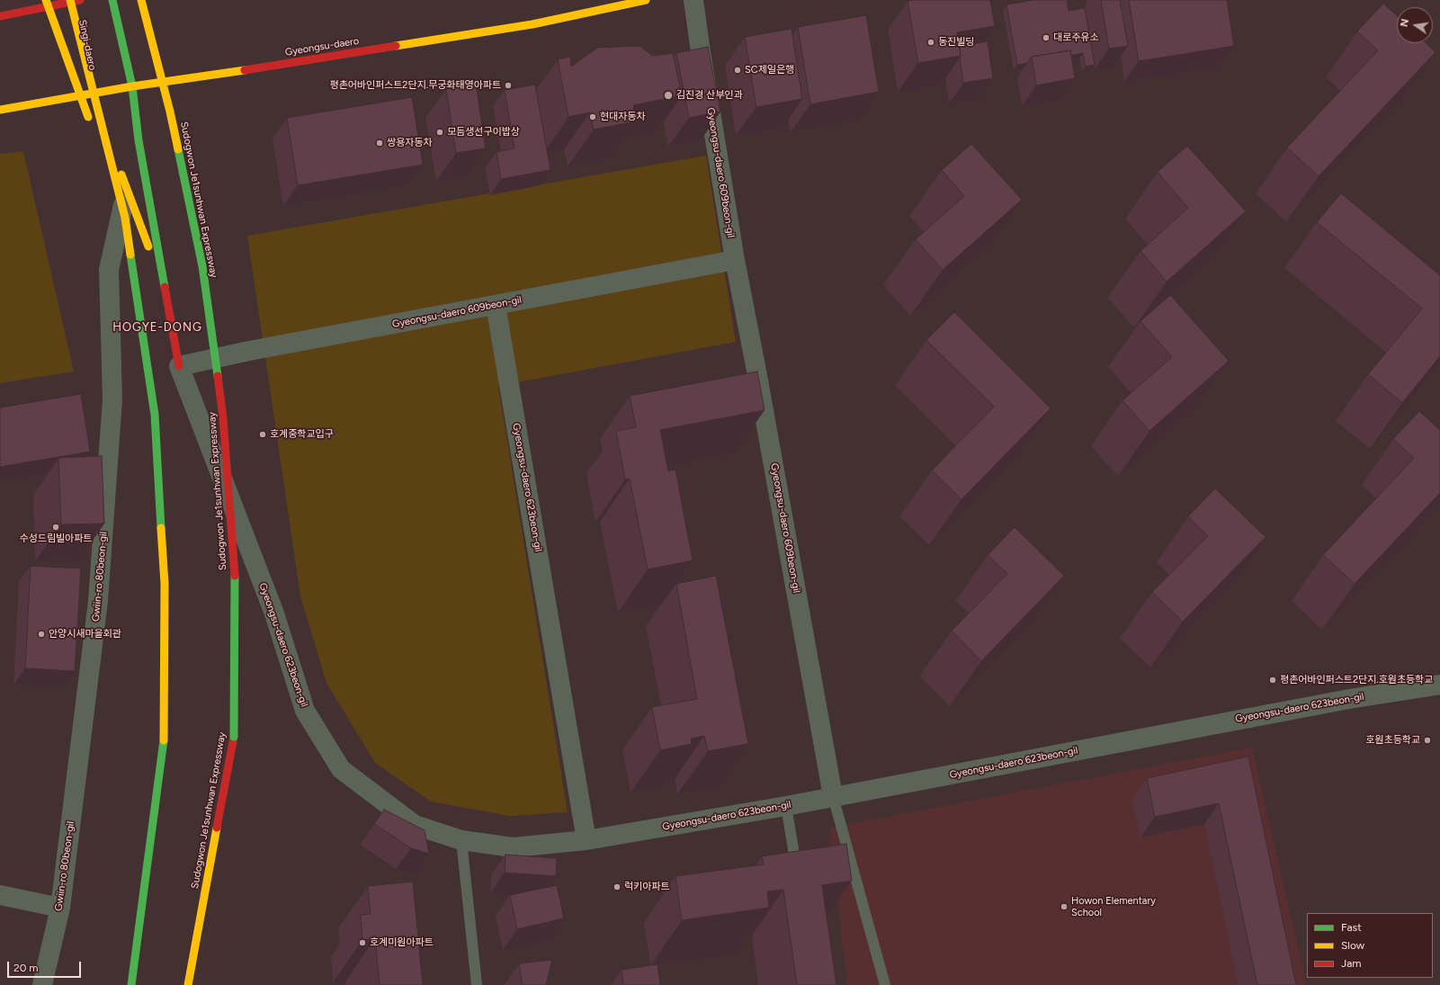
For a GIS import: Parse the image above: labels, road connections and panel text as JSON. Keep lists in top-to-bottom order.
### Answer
{
  "streets": {
    "main road": ["Singi-daero", "Gyeongsu-daero", "Sudogwon Je1sunhwan Expressway"],
    "street": ["Gyeongsu-daero 609beon-gil", "Gyeongsu-daero 623beon-gil", "Gwiin-ro 80beon-gil"]
  },
  "crossings": [
    ["Singi-daero", "Gyeongsu-daero"],
    ["Singi-daero", "Gwiin-ro 80beon-gil"],
    ["Gyeongsu-daero 609beon-gil", "Gyeongsu-daero 623beon-gil"]
  ],
  "districts": ["HOGYE-DONG"],
  "places": [
    "대로주유소",
    "동진빌딩",
    "SC제일은행",
    "평촌어바인퍼스트2단지.무궁화태영아파트",
    "김진경 산부인과",
    "현대자동차",
    "모듬생선구이밥상",
    "쌍용자동차",
    "호계중학교입구",
    "수성드림빌아파트",
    "안양시새마을회관",
    "평촌어바인퍼스트2단지.호원초등학교",
    "호원초등학교",
    "럭키아파트",
    "Howon Elementary School",
    "호계미원아파트"
  ],
  "legend": ["Fast", "Slow", "Jam"],
  "scale_bar": "20 m",
  "north": "left"
}
